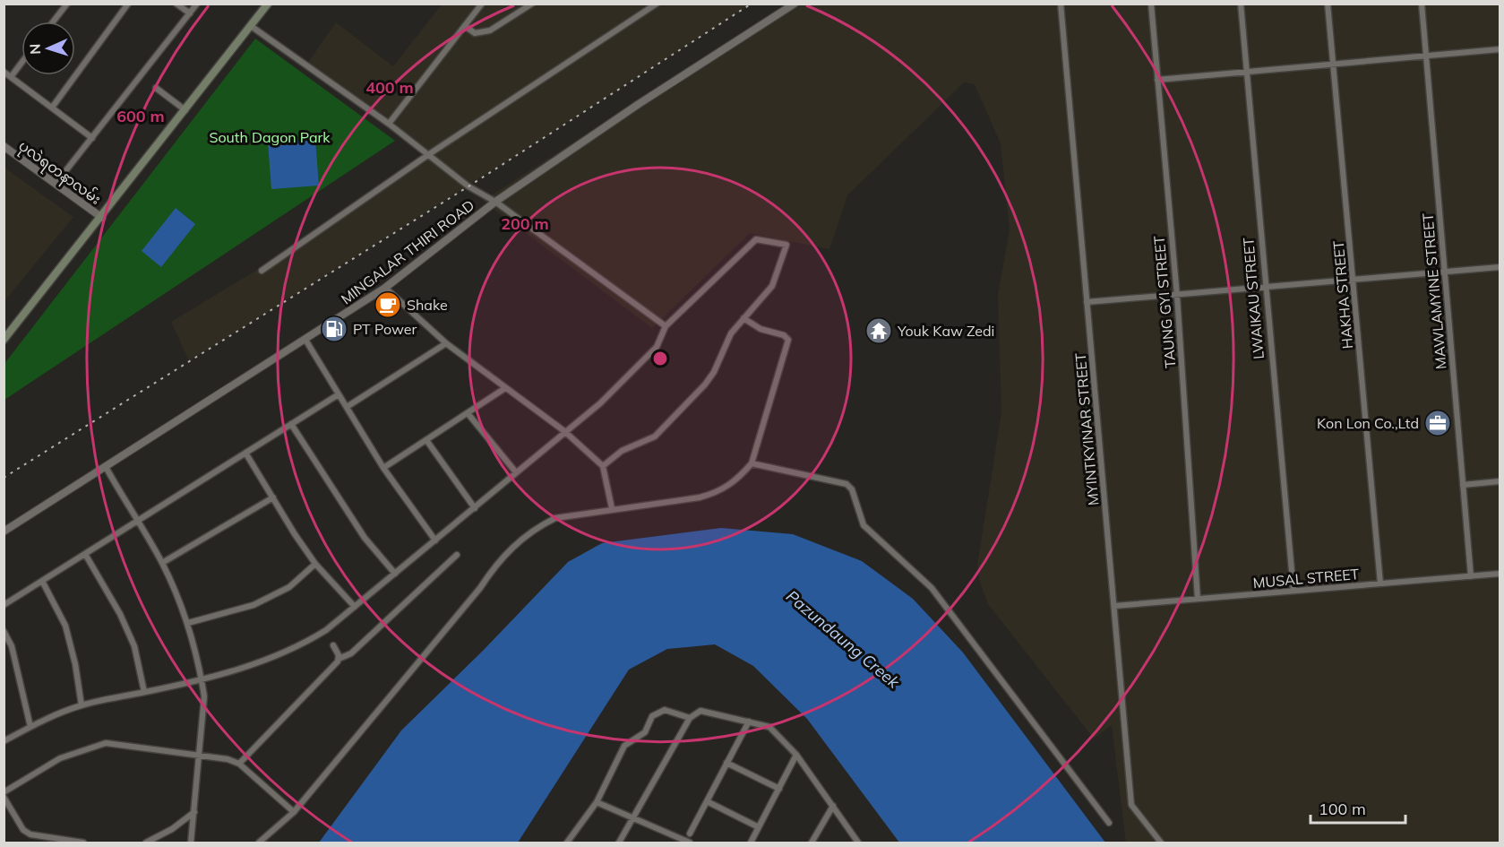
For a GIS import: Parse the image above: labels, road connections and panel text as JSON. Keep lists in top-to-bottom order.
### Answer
{
  "streets": {
    "street": [
      "ပုလဲရတနာလမ်း",
      "MINGALAR THIRI ROAD",
      "MAWLAMYINE STREET",
      "HAKHA STREET",
      "LWAIKAU STREET",
      "TAUNG GYI STREET",
      "MYINTKYINAR STREET",
      "MUSAL STREET"
    ]
  },
  "crossings": [
    ["MAWLAMYINE STREET", "MUSAL STREET"],
    ["HAKHA STREET", "MUSAL STREET"],
    ["LWAIKAU STREET", "MUSAL STREET"],
    ["TAUNG GYI STREET", "MUSAL STREET"],
    ["MYINTKYINAR STREET", "MUSAL STREET"]
  ],
  "water": ["Pazundaung Creek"],
  "parks": ["South Dagon Park"],
  "places": {
    "cafe": ["Shake"],
    "fuel station": ["PT Power"],
    "temple": ["Youk Kaw Zedi"],
    "office": ["Kon Lon Co.,Ltd"]
  },
  "scale_bar": "100 m",
  "north": "left",
  "rings": ["400 m", "600 m", "200 m"]
}
